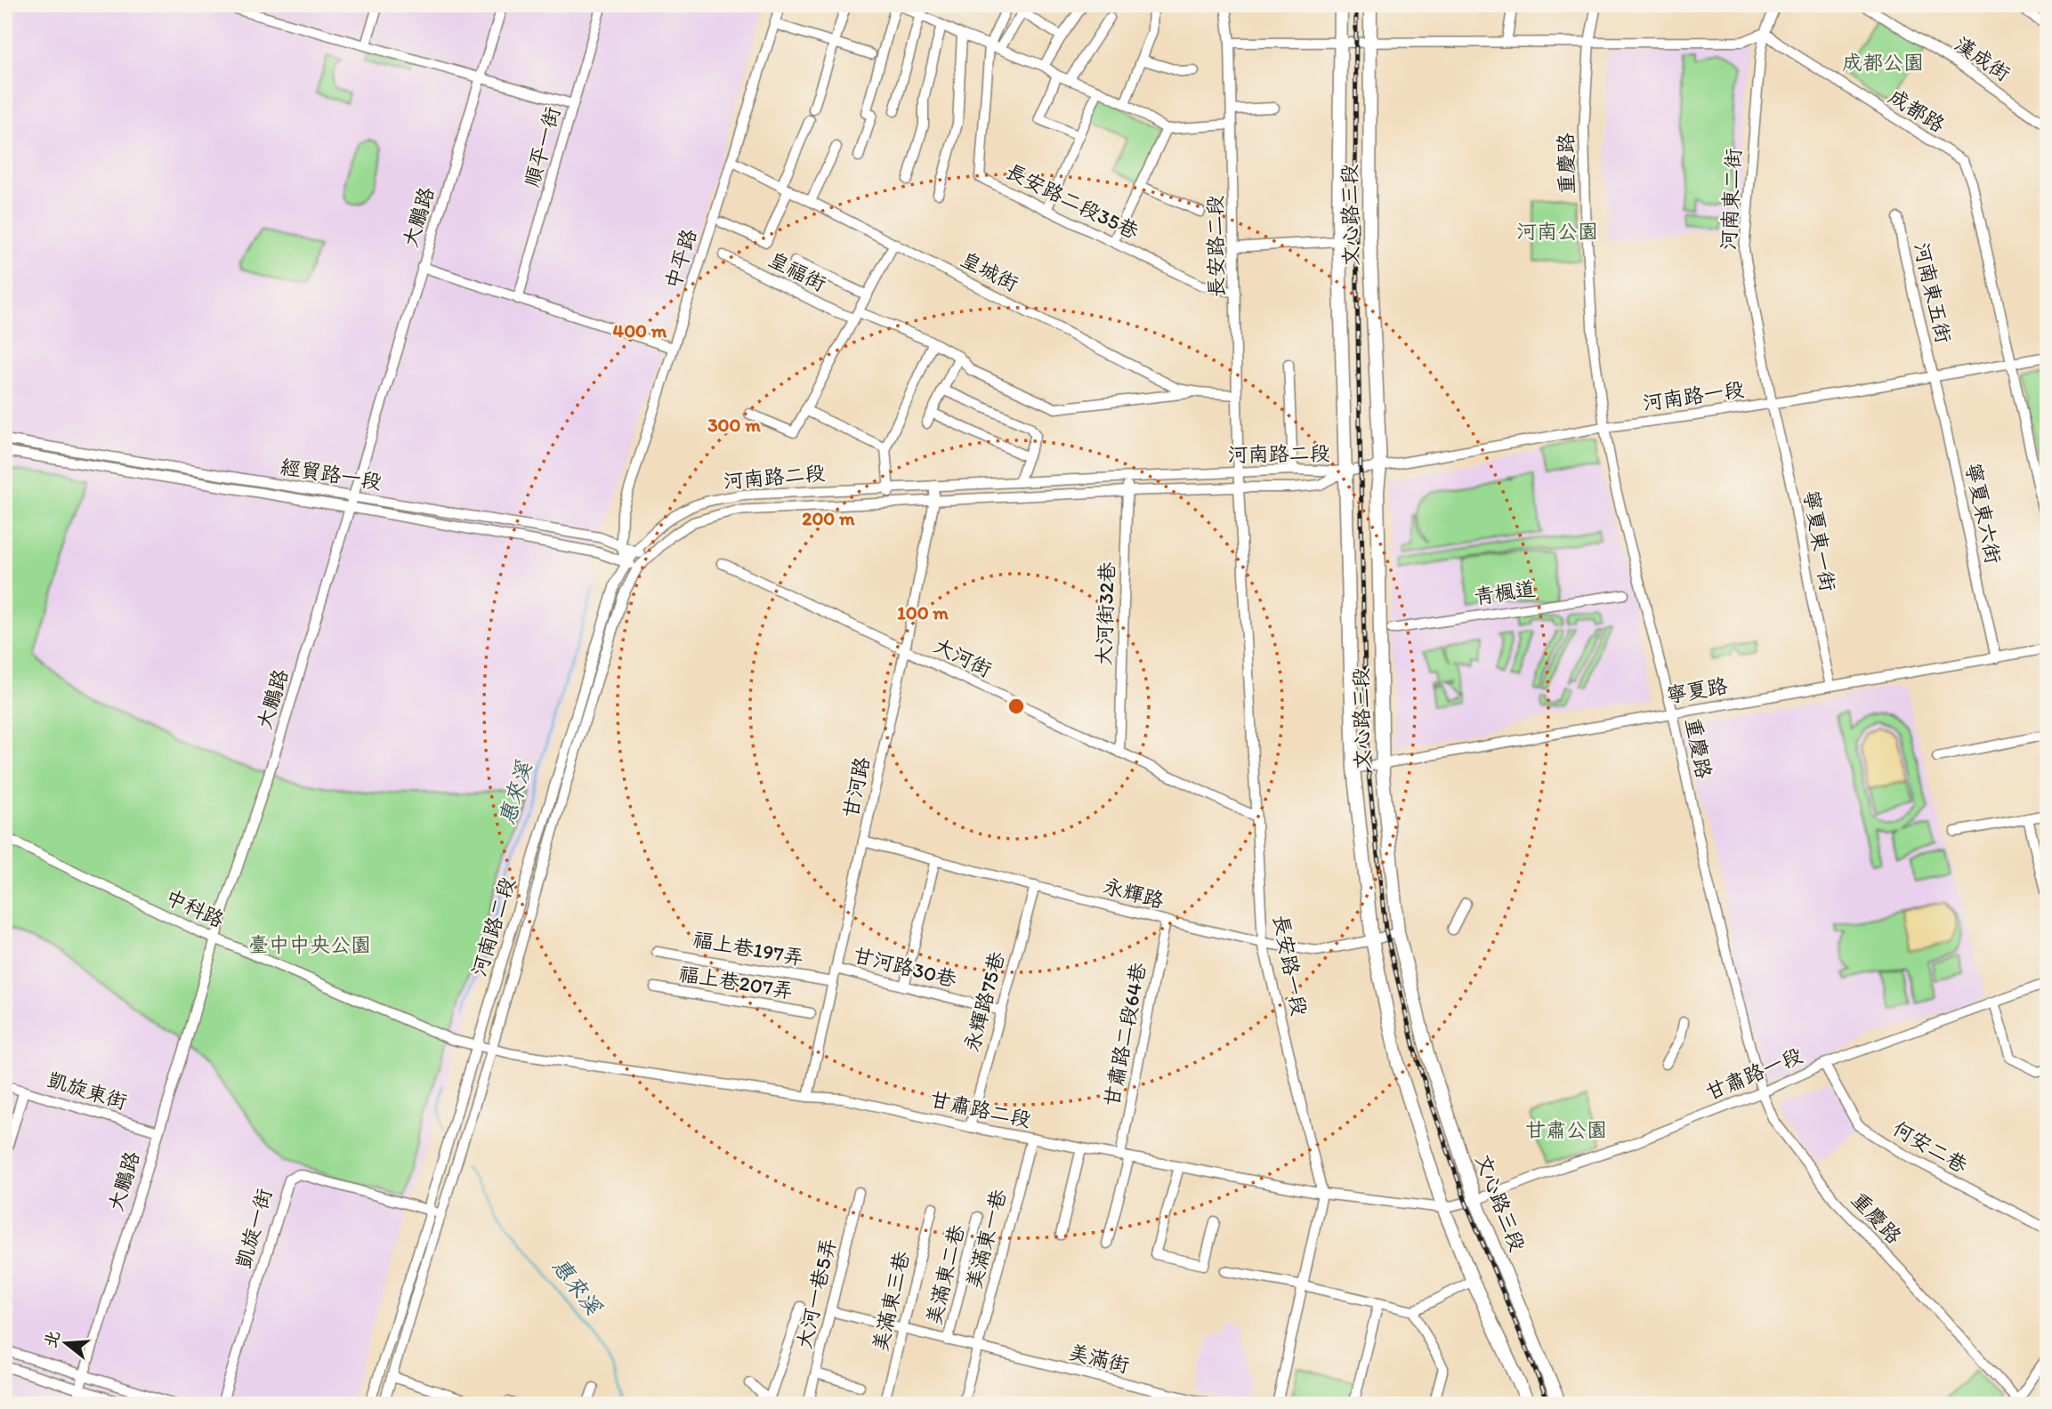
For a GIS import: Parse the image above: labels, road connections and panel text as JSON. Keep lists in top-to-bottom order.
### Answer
{
  "streets": {
    "main road": ["文心路三段"],
    "street": [
      "漢成街",
      "成都路",
      "順平一街",
      "重慶路",
      "河南東二街",
      "長安路二段35巷",
      "大鵬路",
      "長安路二段",
      "中平路",
      "皇福街",
      "皇城街",
      "河南東五街",
      "河南路一段",
      "河南路二段",
      "經貿路一段",
      "寧夏東六街",
      "寧夏東一街",
      "青楓道",
      "大河街32巷",
      "大河街",
      "寧夏路",
      "甘河路",
      "永輝路",
      "中科路",
      "福上巷197弄",
      "長安路一段",
      "甘河路30巷",
      "福上巷207弄",
      "永輝路75巷",
      "甘肅路二段64巷",
      "甘肅路一段",
      "凱旋東街",
      "甘肅路二段",
      "何安二巷",
      "凱旋一街",
      "美滿東一巷",
      "美滿東二巷",
      "大河一巷5弄",
      "美滿東三巷",
      "美滿街"
    ]
  },
  "crossings": [
    ["成都路", "河南東二街"],
    ["成都路", "河南路一段"],
    ["重慶路", "河南路一段"],
    ["重慶路", "寧夏路"],
    ["重慶路", "甘肅路一段"],
    ["河南東二街", "河南路一段"],
    ["河南東二街", "寧夏東一街"],
    ["長安路二段35巷", "長安路二段"],
    ["文心路三段", "河南路一段"],
    ["文心路三段", "河南路二段"],
    ["文心路三段", "寧夏路"],
    ["文心路三段", "永輝路"],
    ["文心路三段", "甘肅路一段"],
    ["文心路三段", "甘肅路二段"],
    ["大鵬路", "經貿路一段"],
    ["大鵬路", "中科路"],
    ["大鵬路", "凱旋東街"],
    ["長安路二段", "皇城街"],
    ["長安路二段", "河南路二段"],
    ["長安路二段", "長安路一段"],
    ["中平路", "皇城街"],
    ["中平路", "河南路二段"],
    ["中平路", "經貿路一段"],
    ["皇福街", "皇城街"],
    ["河南東五街", "河南路一段"],
    ["河南東五街", "寧夏東六街"],
    ["河南路一段", "河南路二段"],
    ["河南路一段", "寧夏東六街"],
    ["河南路一段", "寧夏東一街"],
    ["河南路二段", "經貿路一段"],
    ["河南路二段", "大河街32巷"],
    ["河南路二段", "甘河路"],
    ["河南路二段", "中科路"],
    ["河南路二段", "長安路一段"],
    ["河南路二段", "甘肅路二段"],
    ["河南路二段", "凱旋一街"],
    ["寧夏東六街", "寧夏路"],
    ["寧夏東一街", "寧夏路"],
    ["大河街32巷", "大河街"],
    ["大河街", "甘河路"],
    ["大河街", "長安路一段"],
    ["甘河路", "永輝路"],
    ["甘河路", "福上巷197弄"],
    ["甘河路", "甘河路30巷"],
    ["甘河路", "甘肅路二段"],
    ["永輝路", "長安路一段"],
    ["永輝路", "永輝路75巷"],
    ["永輝路", "甘肅路二段64巷"],
    ["中科路", "甘肅路二段"],
    ["長安路一段", "甘肅路二段"],
    ["甘河路30巷", "永輝路75巷"],
    ["永輝路75巷", "甘肅路二段"],
    ["甘肅路二段64巷", "甘肅路二段"],
    ["甘肅路一段", "甘肅路二段"],
    ["甘肅路一段", "何安二巷"],
    ["甘肅路二段", "美滿東一巷"],
    ["美滿東一巷", "美滿街"],
    ["美滿東二巷", "美滿街"],
    ["大河一巷5弄", "美滿街"],
    ["美滿東三巷", "美滿街"]
  ],
  "water": ["惠來溪"],
  "parks": [
    "成都公園",
    "河南公園",
    "臺中中央公園",
    "甘肅公園"
  ],
  "north": "left",
  "rings": [
    "400 m",
    "300 m",
    "200 m",
    "100 m"
  ]
}
